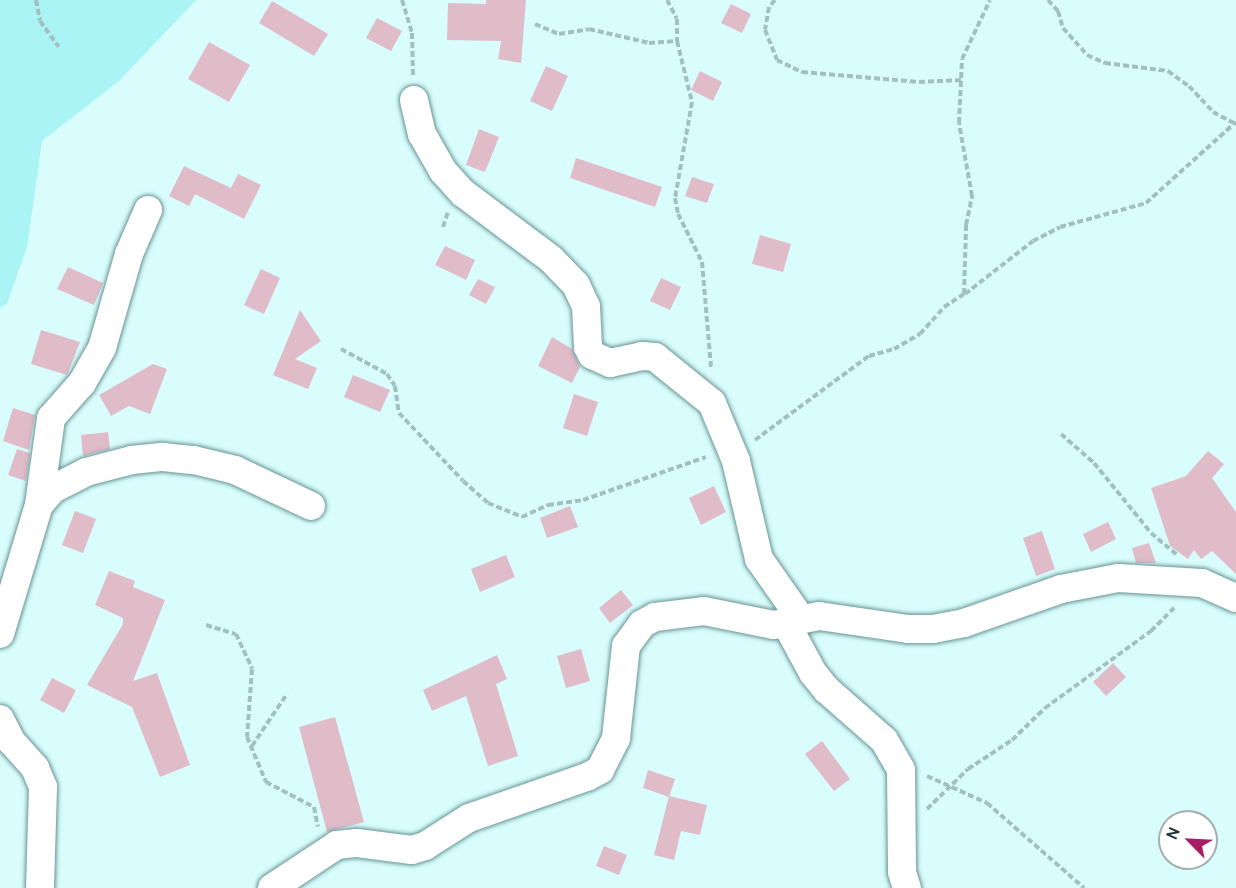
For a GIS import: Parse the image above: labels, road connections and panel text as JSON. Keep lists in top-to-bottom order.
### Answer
{
  "north": "top left"
}
